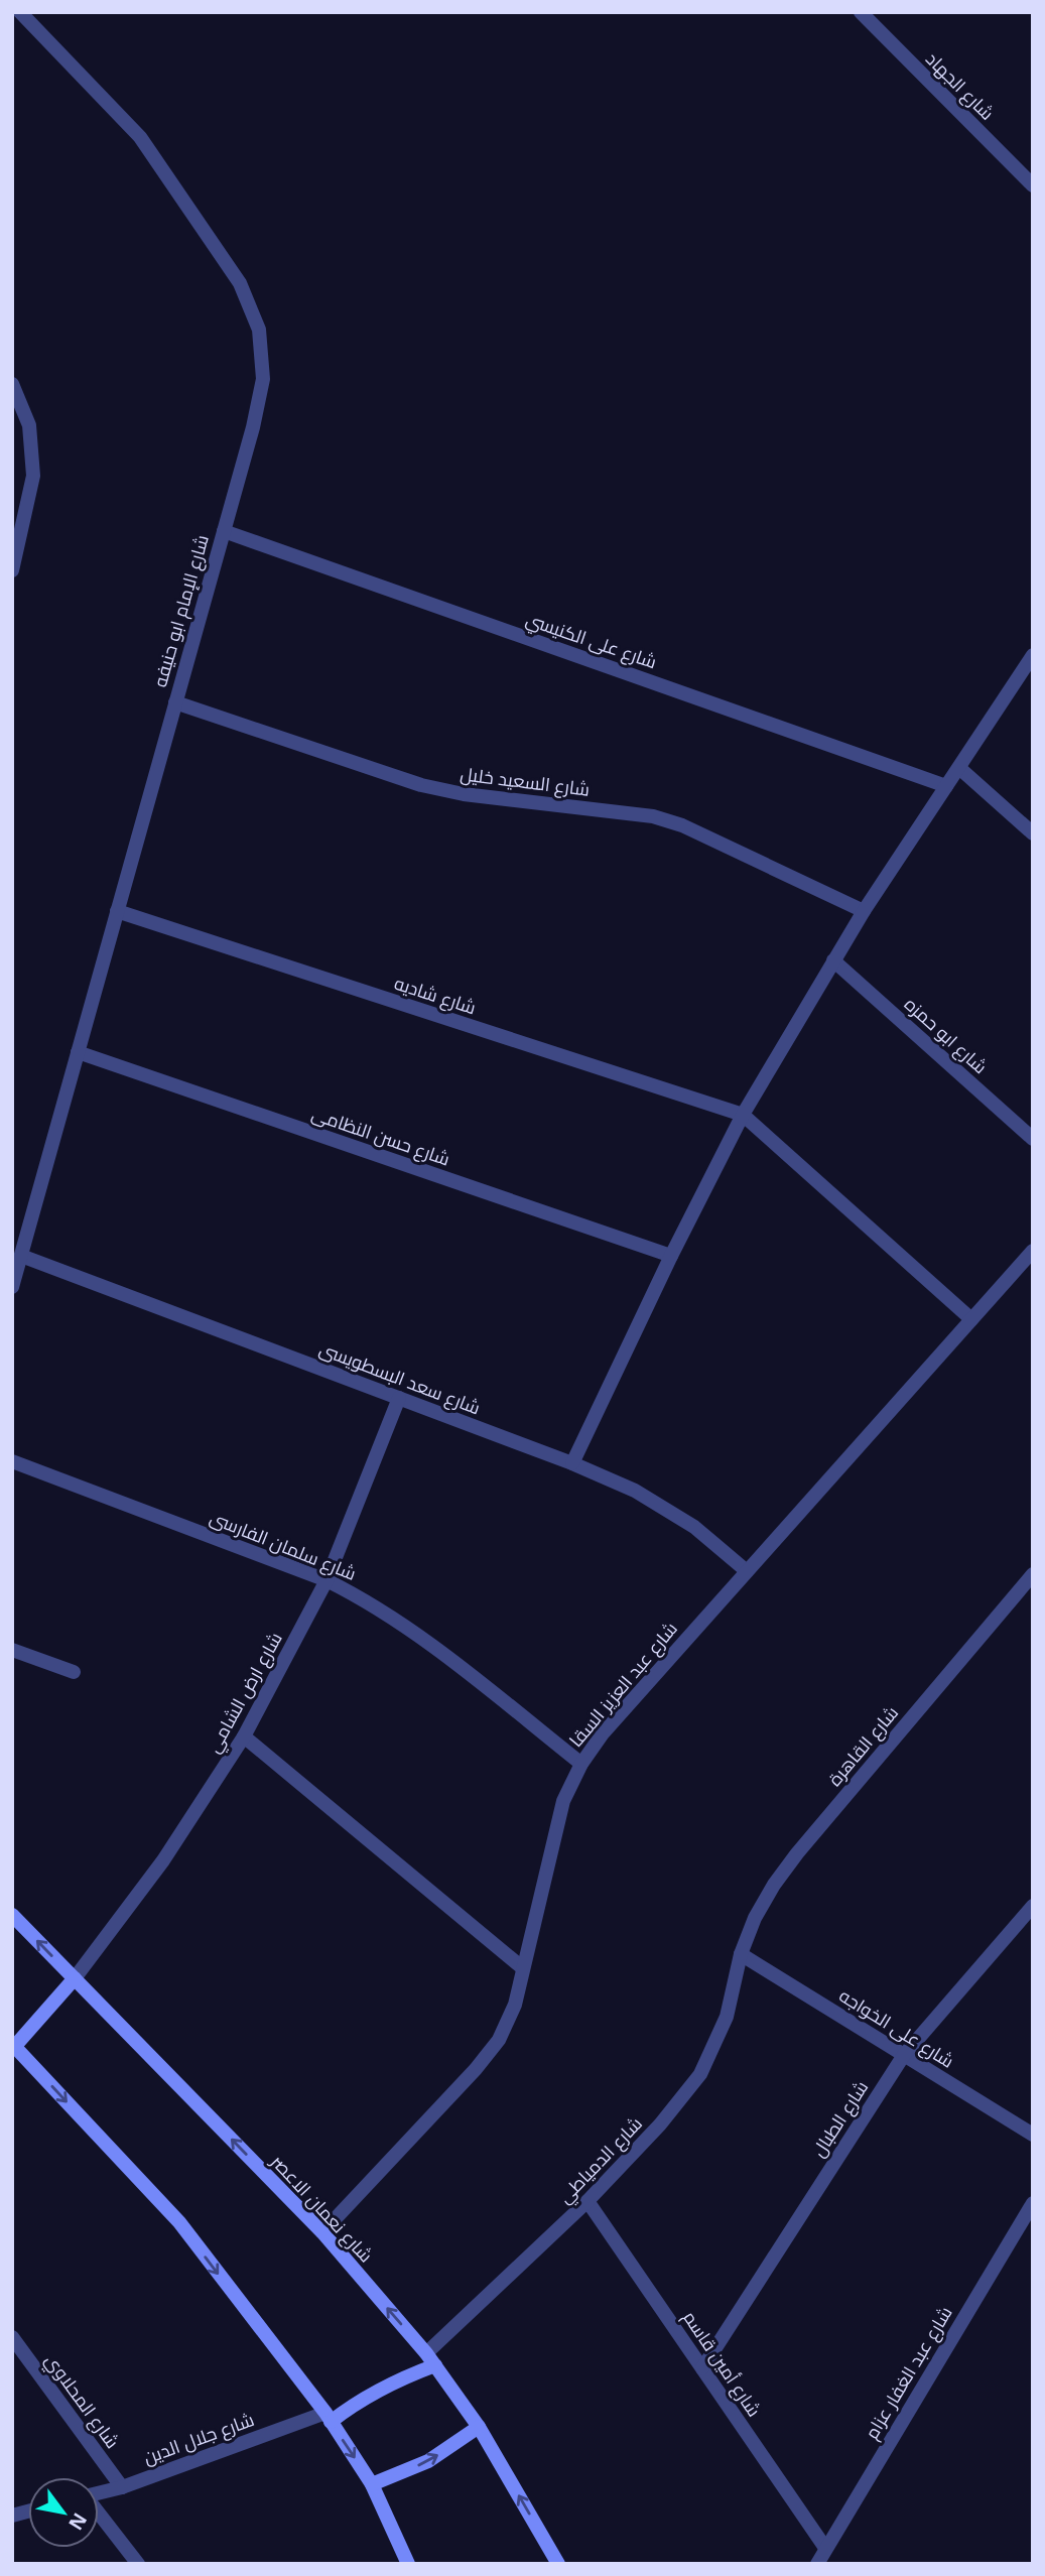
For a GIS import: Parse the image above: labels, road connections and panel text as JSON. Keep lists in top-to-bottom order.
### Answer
{
  "streets": {
    "main road": ["شارع نعمان الاعصر"],
    "street": [
      "شارع الجهاد",
      "شارع الإمام ابو حنيفه",
      "شارع على الكنيسي",
      "شارع السعيد خليل",
      "شارع شاديه",
      "شارع ابو حمزه",
      "شارع حسن النظامى",
      "شارع سعد البسطويسى",
      "شارع سلمان الفارسى",
      "شارع عبد العزيز السقا",
      "شارع ارض الشامي",
      "شارع القاهرة",
      "شارع على الخواجه",
      "شارع الطبال",
      "شارع الدمياطي",
      "شارع أمين قاسم",
      "شارع عبد الغفار عزام",
      "شارع المحلاوي",
      "شارع جلال الدين"
    ]
  },
  "crossings": [
    ["شارع الإمام ابو حنيفه", "شارع على الكنيسي"],
    ["شارع الإمام ابو حنيفه", "شارع السعيد خليل"],
    ["شارع الإمام ابو حنيفه", "شارع شاديه"],
    ["شارع الإمام ابو حنيفه", "شارع حسن النظامى"],
    ["شارع الإمام ابو حنيفه", "شارع سعد البسطويسى"],
    ["شارع سعد البسطويسى", "شارع عبد العزيز السقا"],
    ["شارع سعد البسطويسى", "شارع ارض الشامي"],
    ["شارع سلمان الفارسى", "شارع عبد العزيز السقا"],
    ["شارع سلمان الفارسى", "شارع ارض الشامي"],
    ["شارع عبد العزيز السقا", "شارع نعمان الاعصر"],
    ["شارع ارض الشامي", "شارع نعمان الاعصر"],
    ["شارع القاهرة", "شارع على الخواجه"],
    ["شارع القاهرة", "شارع الدمياطي"],
    ["شارع على الخواجه", "شارع الطبال"],
    ["شارع على الخواجه", "شارع الدمياطي"],
    ["شارع الطبال", "شارع أمين قاسم"],
    ["شارع الدمياطي", "شارع نعمان الاعصر"],
    ["شارع الدمياطي", "شارع أمين قاسم"],
    ["شارع أمين قاسم", "شارع عبد الغفار عزام"],
    ["شارع المحلاوي", "شارع جلال الدين"]
  ],
  "north": "bottom right"
}
